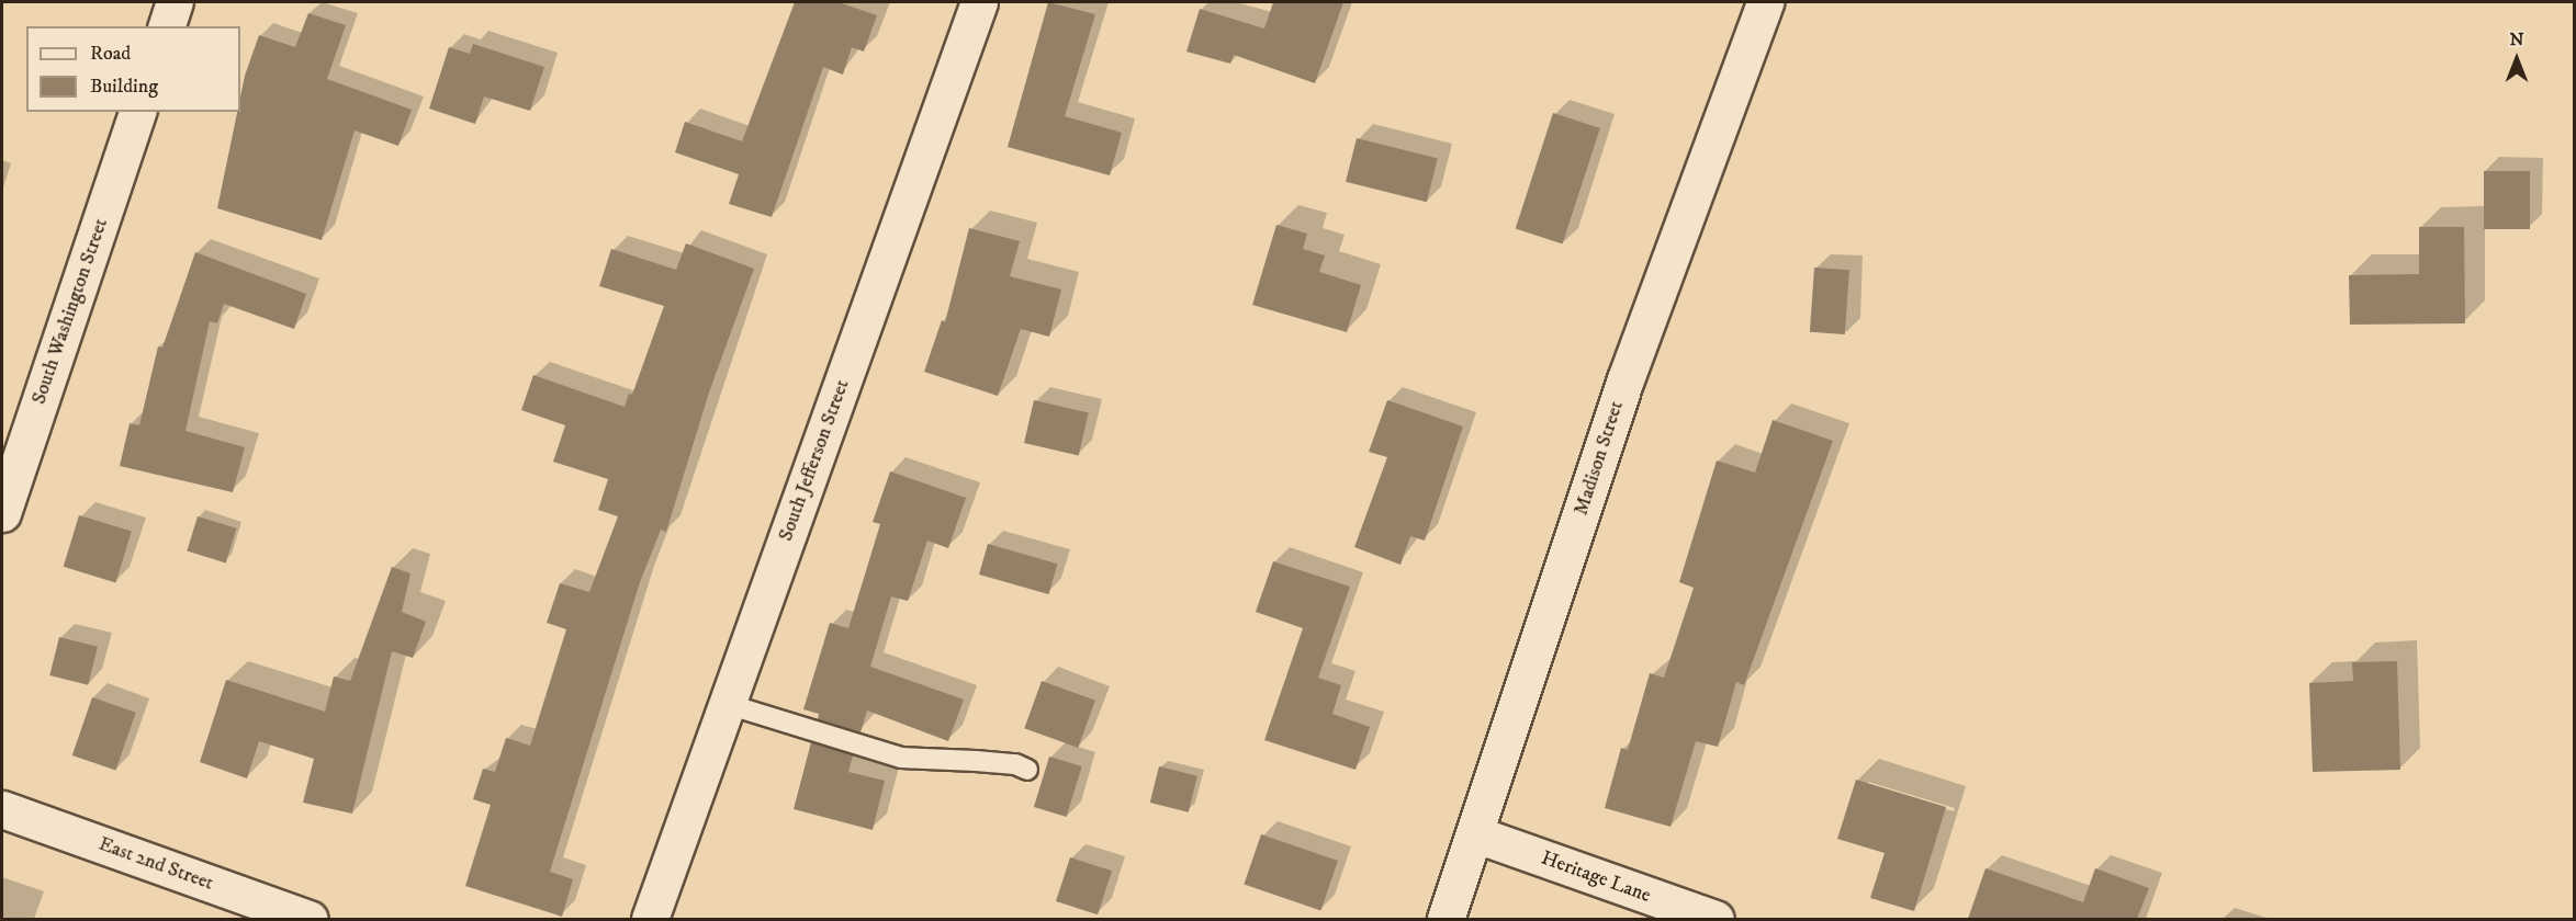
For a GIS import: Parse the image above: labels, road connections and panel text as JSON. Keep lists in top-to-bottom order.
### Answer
{
  "streets": {
    "street": [
      "South Washington Street",
      "Madison Street",
      "South Jefferson Street",
      "East 2nd Street",
      "Heritage Lane"
    ]
  },
  "crossings": [
    ["Madison Street", "Heritage Lane"]
  ],
  "legend": ["Road", "Building"],
  "north": "top"
}
